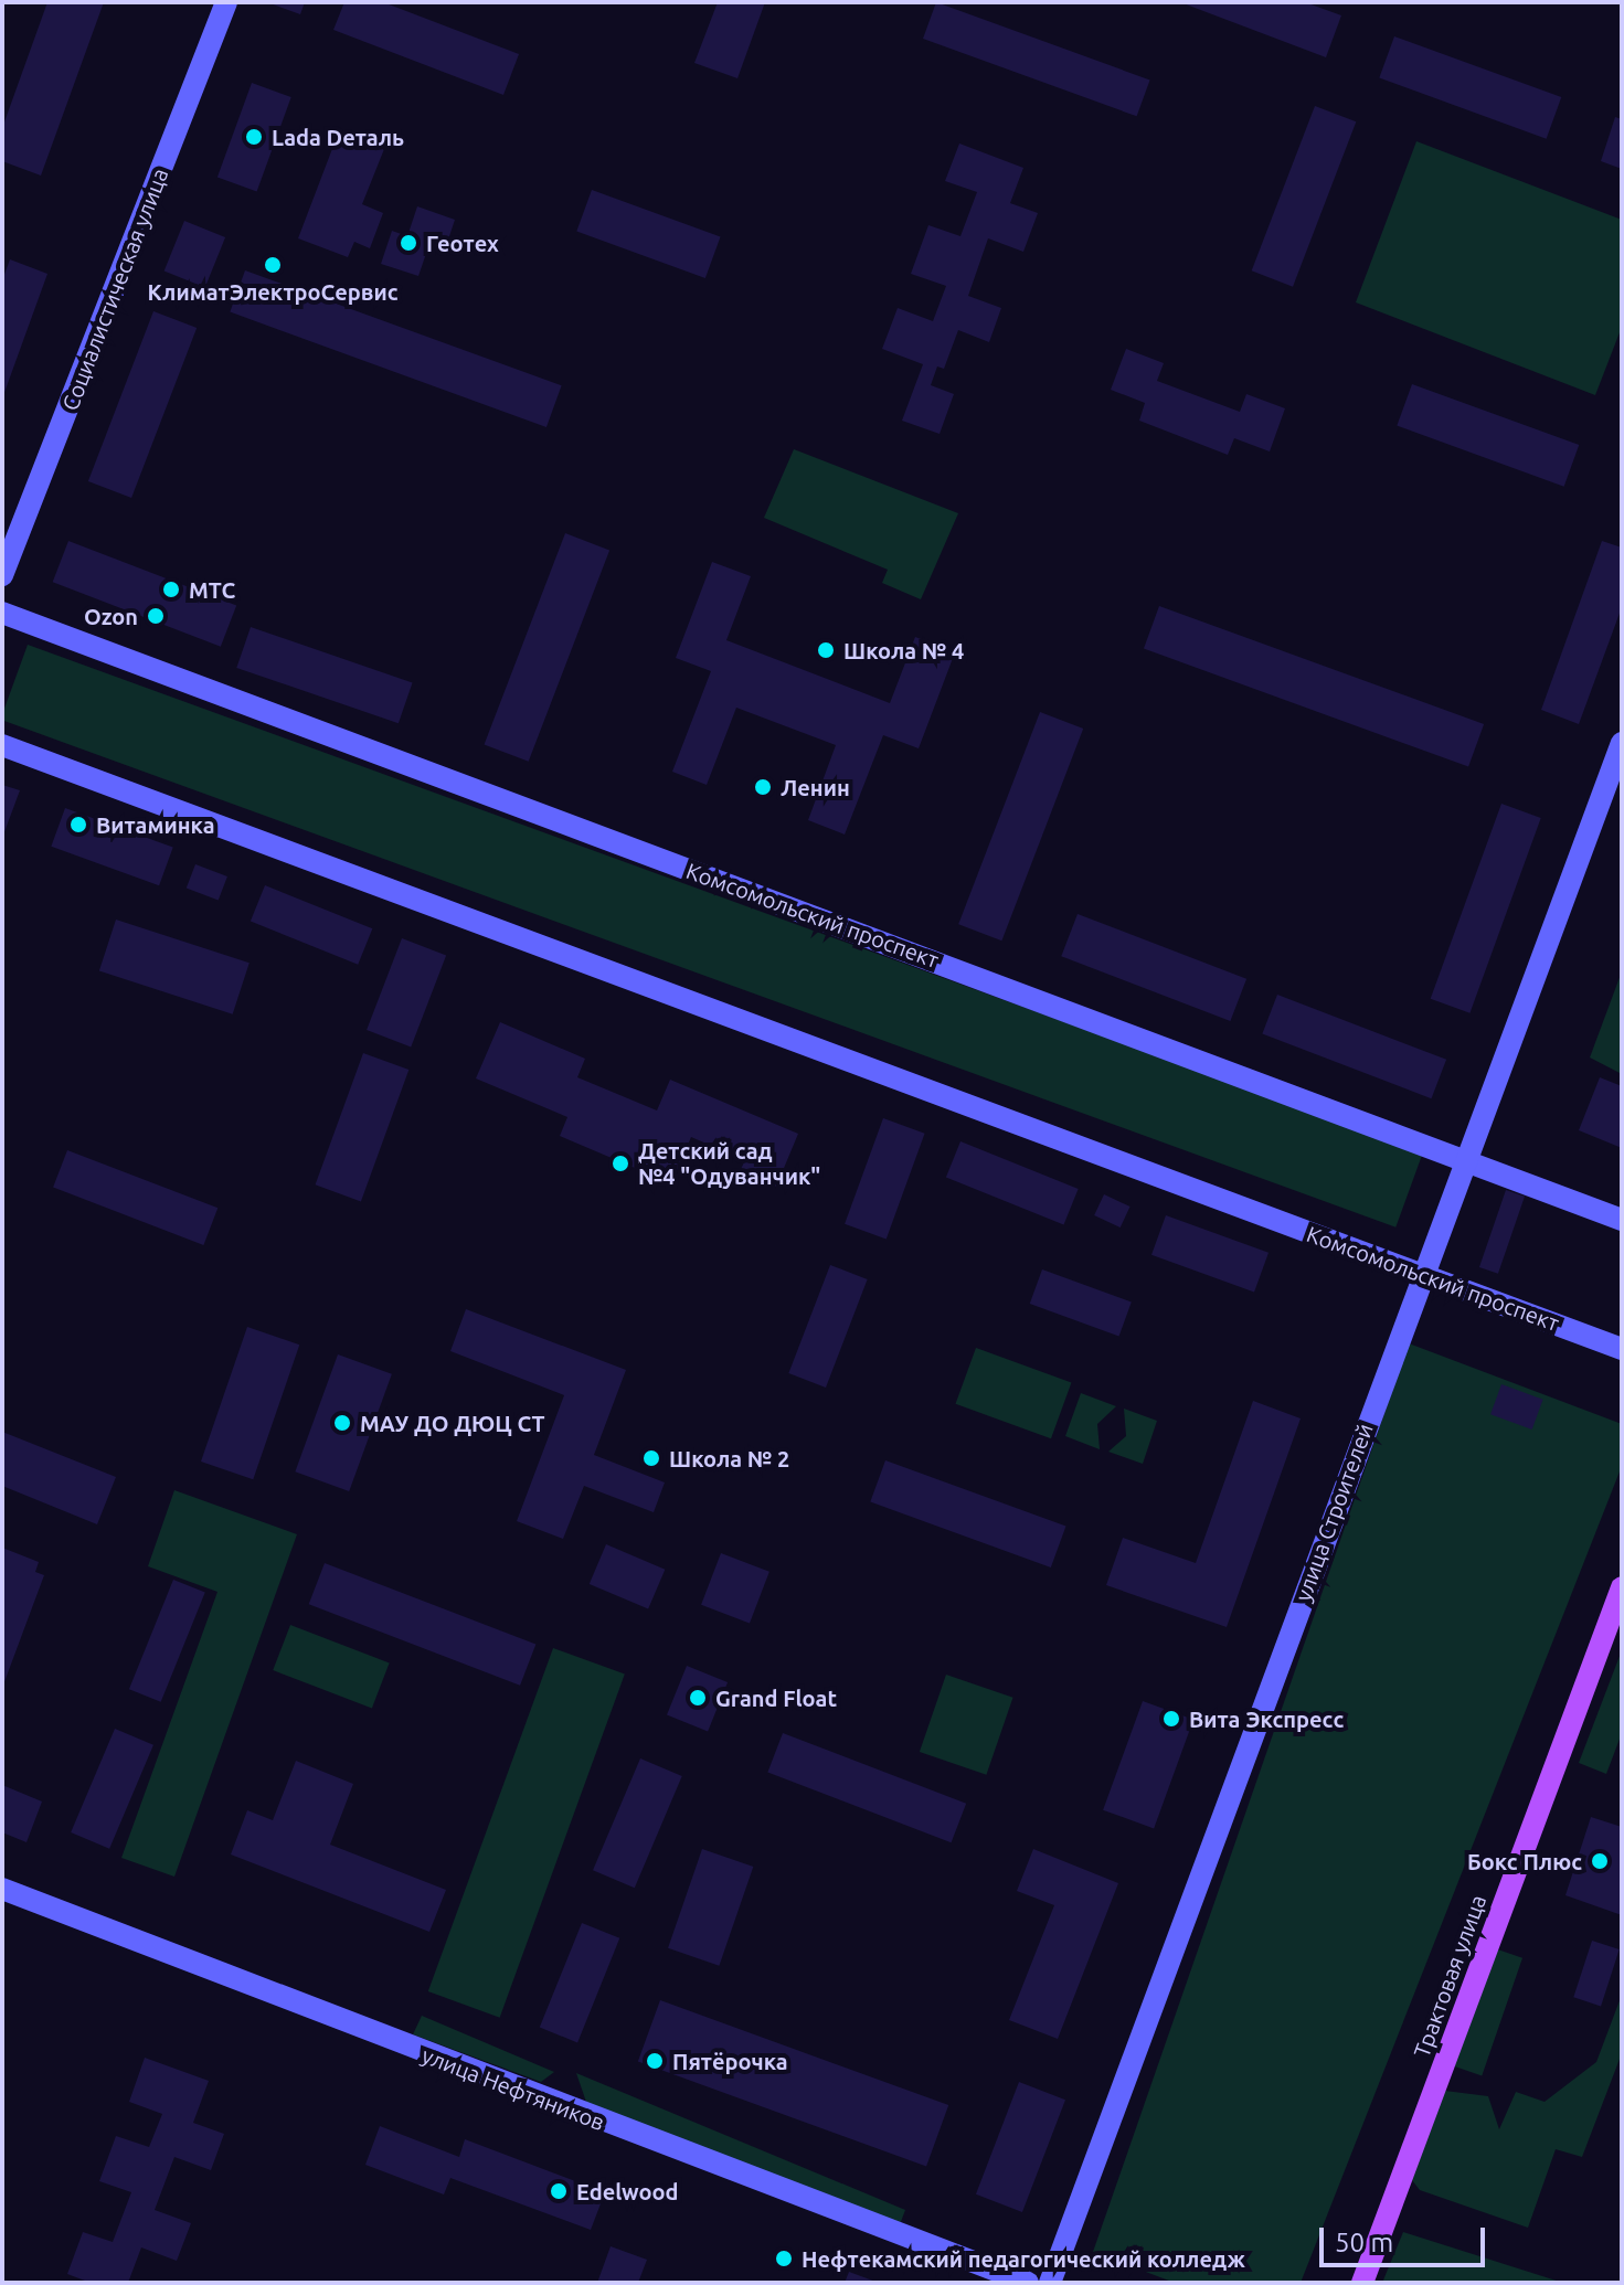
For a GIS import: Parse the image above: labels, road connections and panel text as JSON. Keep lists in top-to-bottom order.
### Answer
{
  "streets": {
    "main road": [
      "Социалистическая улица",
      "Комсомольский проспект",
      "улица Строителей",
      "Трактовая улица",
      "улица Нефтяников"
    ]
  },
  "crossings": [
    ["Комсомольский проспект", "улица Строителей"]
  ],
  "places": [
    "Lada Dеталь",
    "Геотех",
    "КлиматЭлектроСервис",
    "МТС",
    "Ozon",
    "Школа № 4",
    "Ленин",
    "Витаминка",
    "Детский сад №4 \"Одуванчик\"",
    "МАУ ДО ДЮЦ СТ",
    "Школа № 2",
    "Grand Float",
    "Вита Экспресс",
    "Бокс Плюс",
    "Пятёрочка",
    "Edelwood",
    "Нефтекамский педагогический колледж"
  ],
  "scale_bar": "50 m"
}
